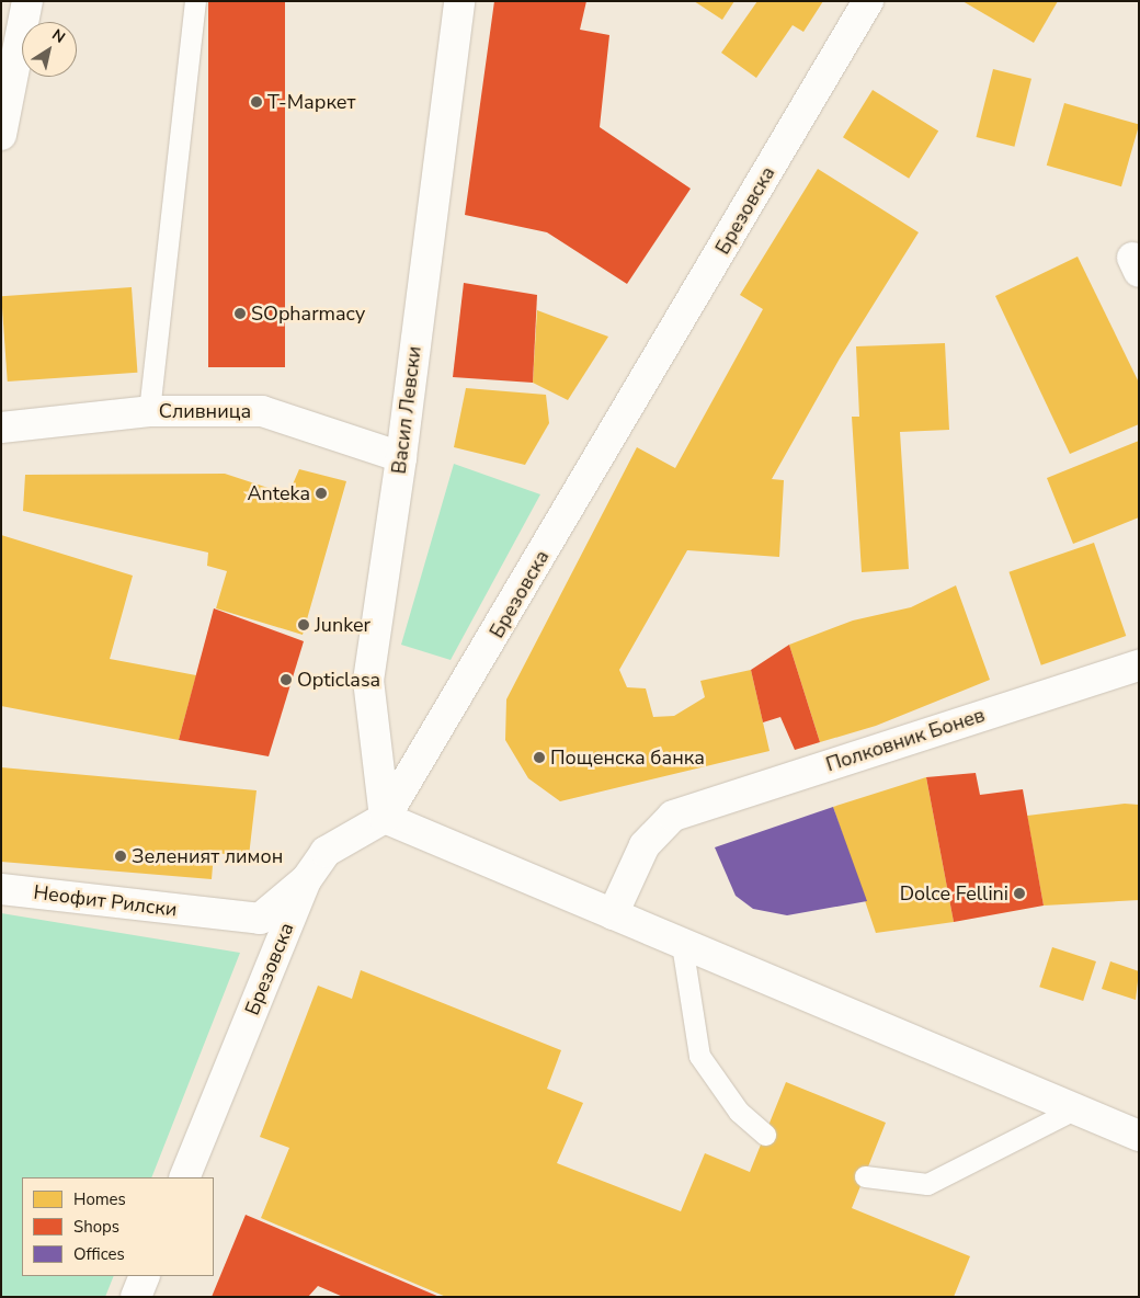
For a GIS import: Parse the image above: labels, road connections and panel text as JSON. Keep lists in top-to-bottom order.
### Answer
{
  "streets": {
    "street": [
      "Брезовска",
      "Васил Левски",
      "Сливница",
      "Полковник Бонев",
      "Неофит Рилски"
    ]
  },
  "crossings": [
    ["Брезовска", "Васил Левски"],
    ["Брезовска", "Неофит Рилски"],
    ["Васил Левски", "Сливница"]
  ],
  "places": [
    "Т-Маркет",
    "SOpharmacy",
    "Anteka",
    "Junker",
    "Opticlasa",
    "Пощенска банка",
    "Зеленият лимон",
    "Dolce Fellini"
  ],
  "legend": ["Homes", "Shops", "Offices"],
  "north": "top right"
}
